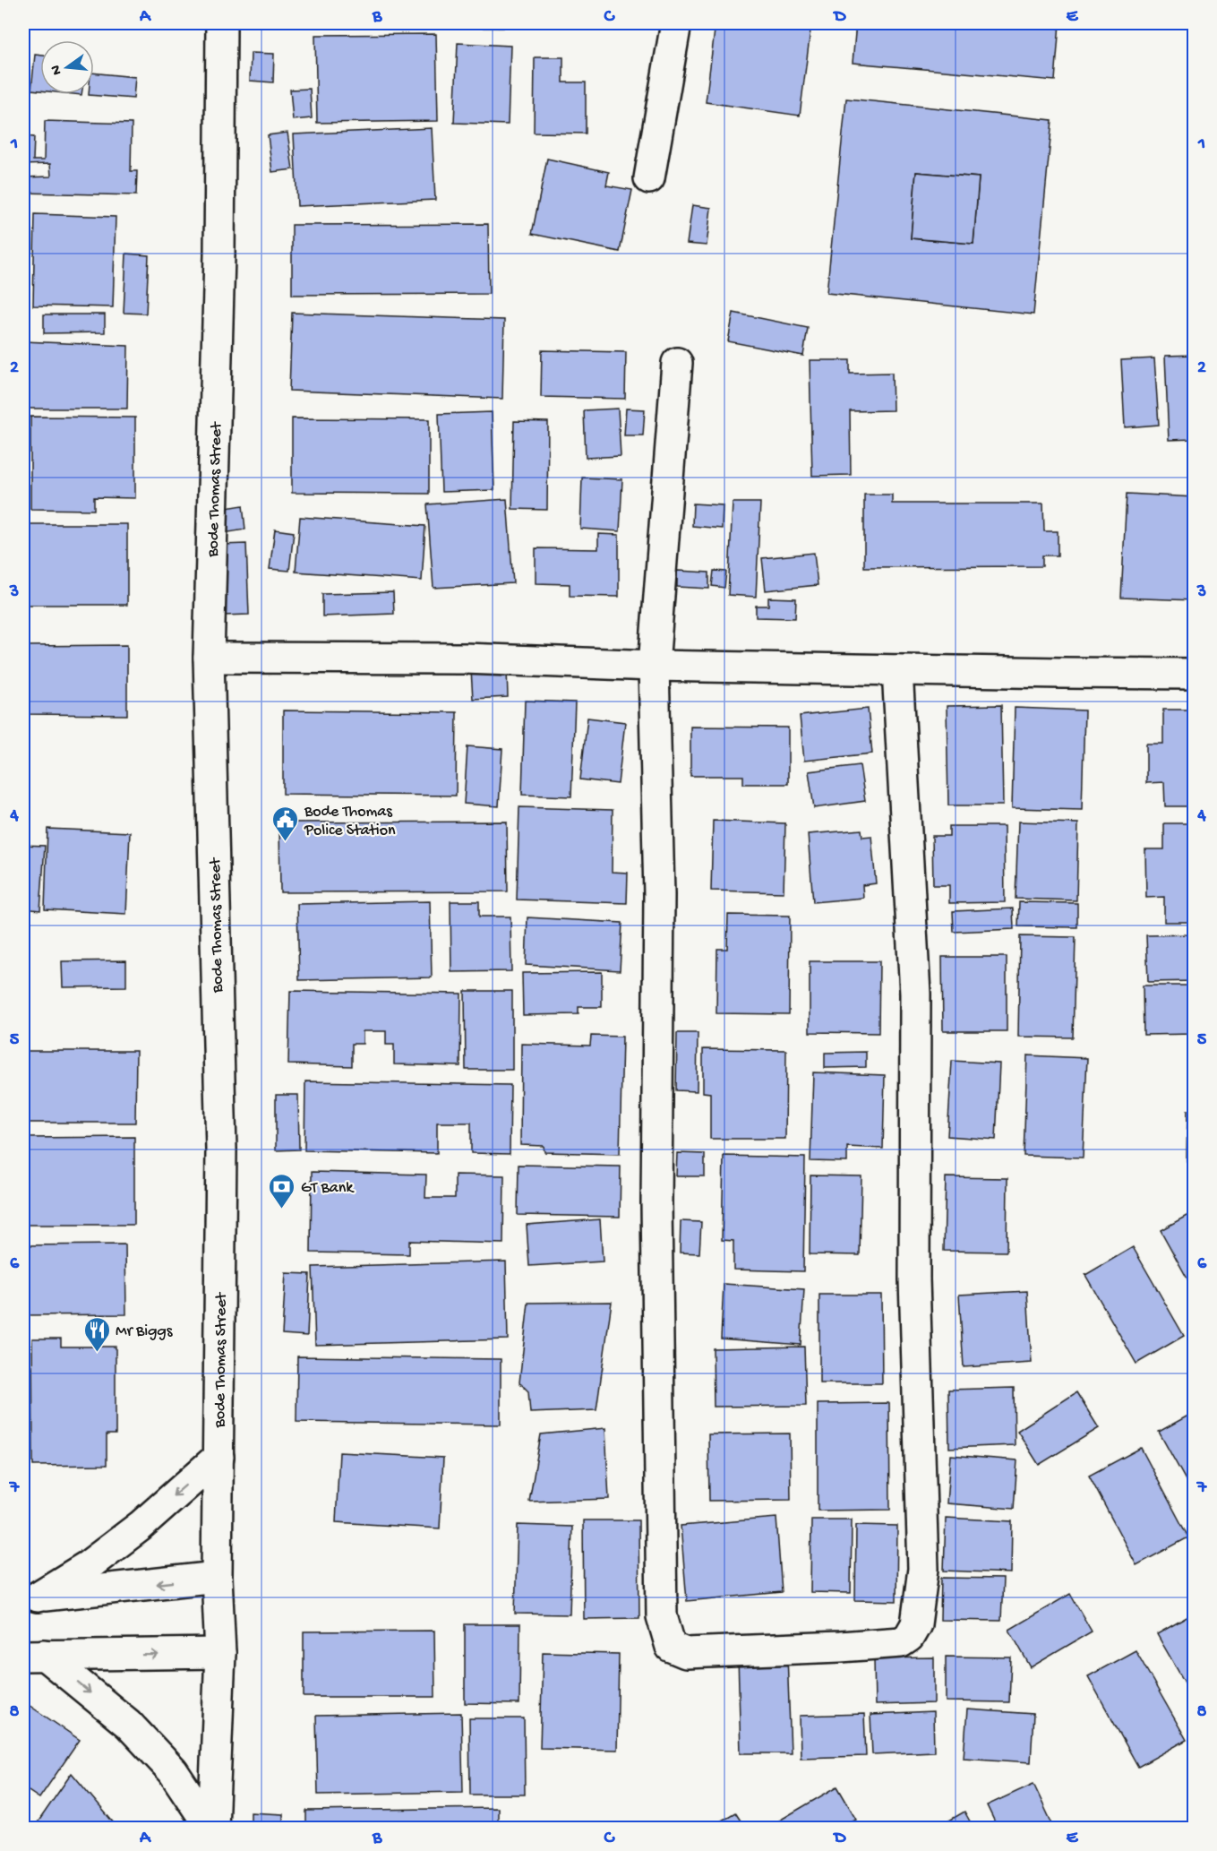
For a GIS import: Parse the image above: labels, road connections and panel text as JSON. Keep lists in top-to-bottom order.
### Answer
{
  "streets": {
    "street": ["Bode Thomas Street"]
  },
  "places": {
    "public building": ["Bode Thomas Police Station"],
    "bank": ["GT Bank"],
    "restaurant": ["Mr Biggs"]
  },
  "north": "left",
  "grid": {
    "columns": [
      "A",
      "B",
      "C",
      "D",
      "E"
    ],
    "rows": [
      "1",
      "2",
      "3",
      "4",
      "5",
      "6",
      "7",
      "8"
    ]
  }
}
